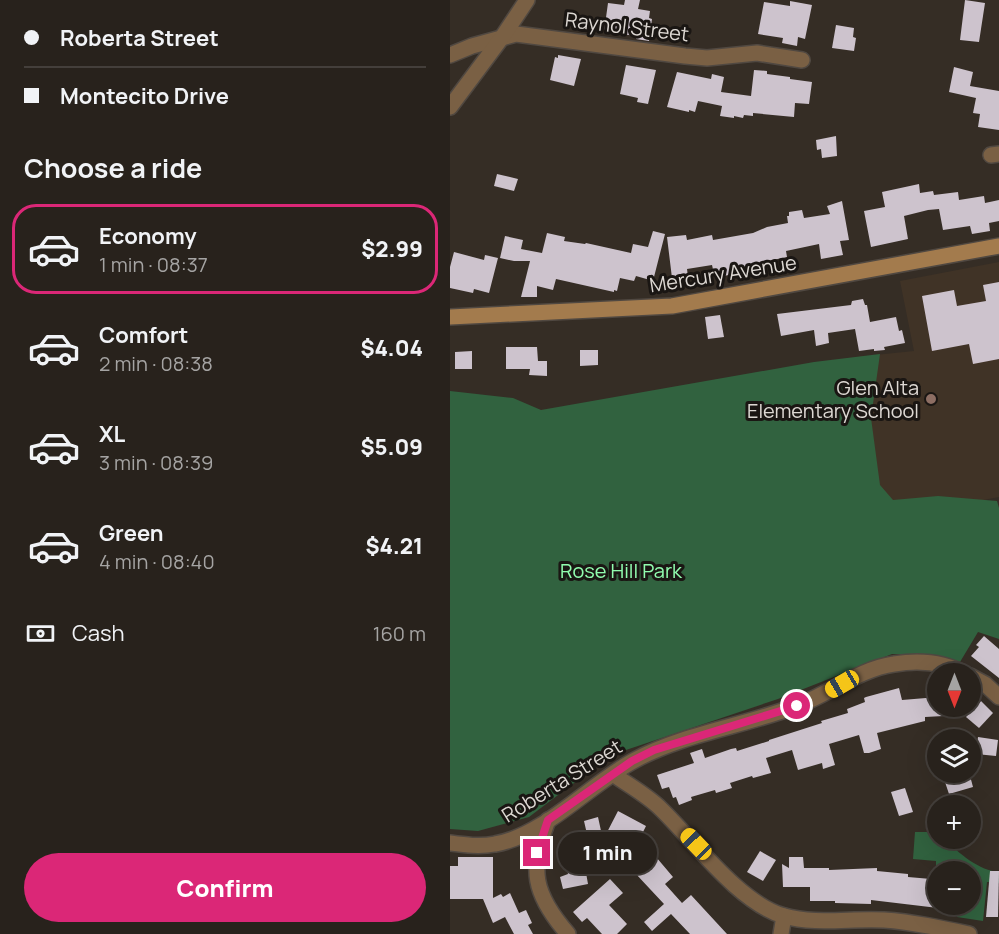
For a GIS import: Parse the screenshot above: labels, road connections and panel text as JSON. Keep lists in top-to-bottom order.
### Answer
{
  "streets": {
    "street": ["Raynol Street", "Mercury Avenue", "Roberta Street"]
  },
  "parks": ["Rose Hill Park"],
  "places": ["Glen Alta Elementary School"],
  "north": "bottom",
  "page": {
    "banner": ["Roberta Street", "Montecito Drive"],
    "heading": "Choose a ride",
    "list": [
      {
        "name": "Economy",
        "note": "1 min · 08:37",
        "value": "$2.99"
      },
      {
        "name": "Comfort",
        "note": "2 min · 08:38",
        "value": "$4.04"
      },
      {
        "name": "XL",
        "note": "3 min · 08:39",
        "value": "$5.09"
      },
      {
        "name": "Green",
        "note": "4 min · 08:40",
        "value": "$4.21"
      }
    ],
    "pay": ["Cash", "160 m"],
    "map_buttons": ["+", "−"],
    "bubble": "1 min",
    "buttons": "Confirm"
  }
}
